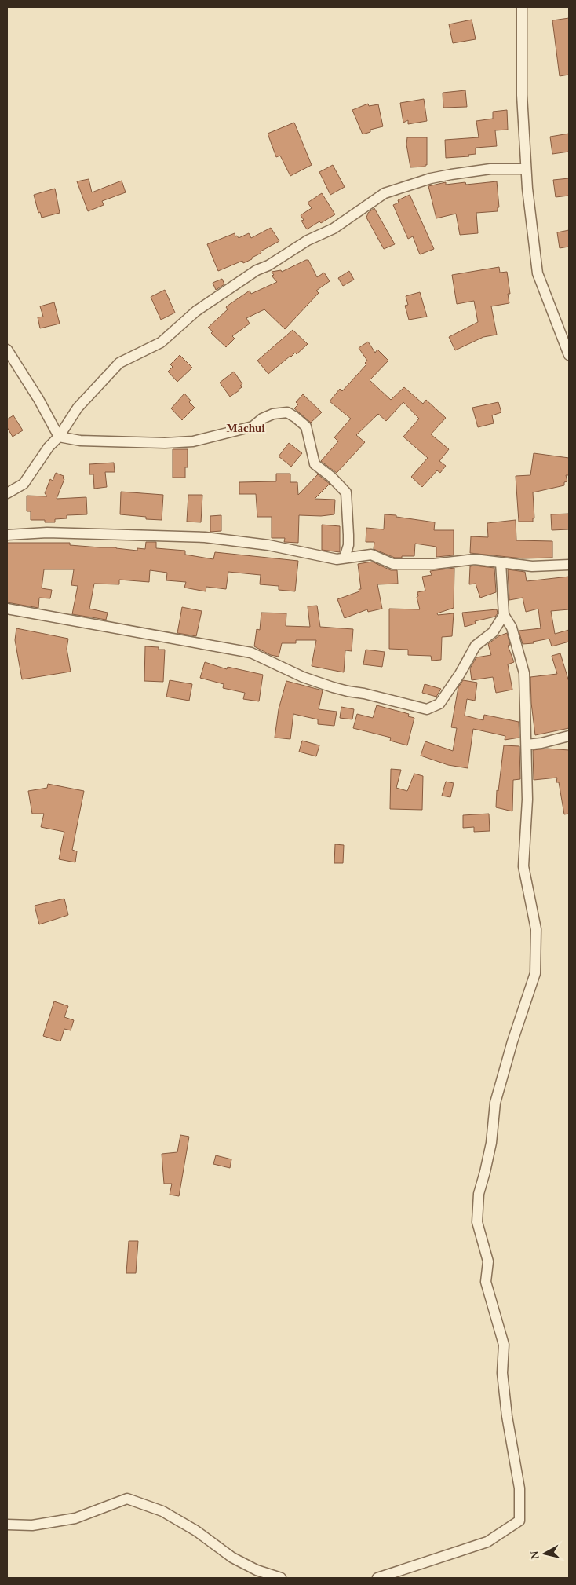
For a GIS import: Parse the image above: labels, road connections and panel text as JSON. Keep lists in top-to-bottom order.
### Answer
{
  "districts": ["Machui"],
  "north": "left"
}
